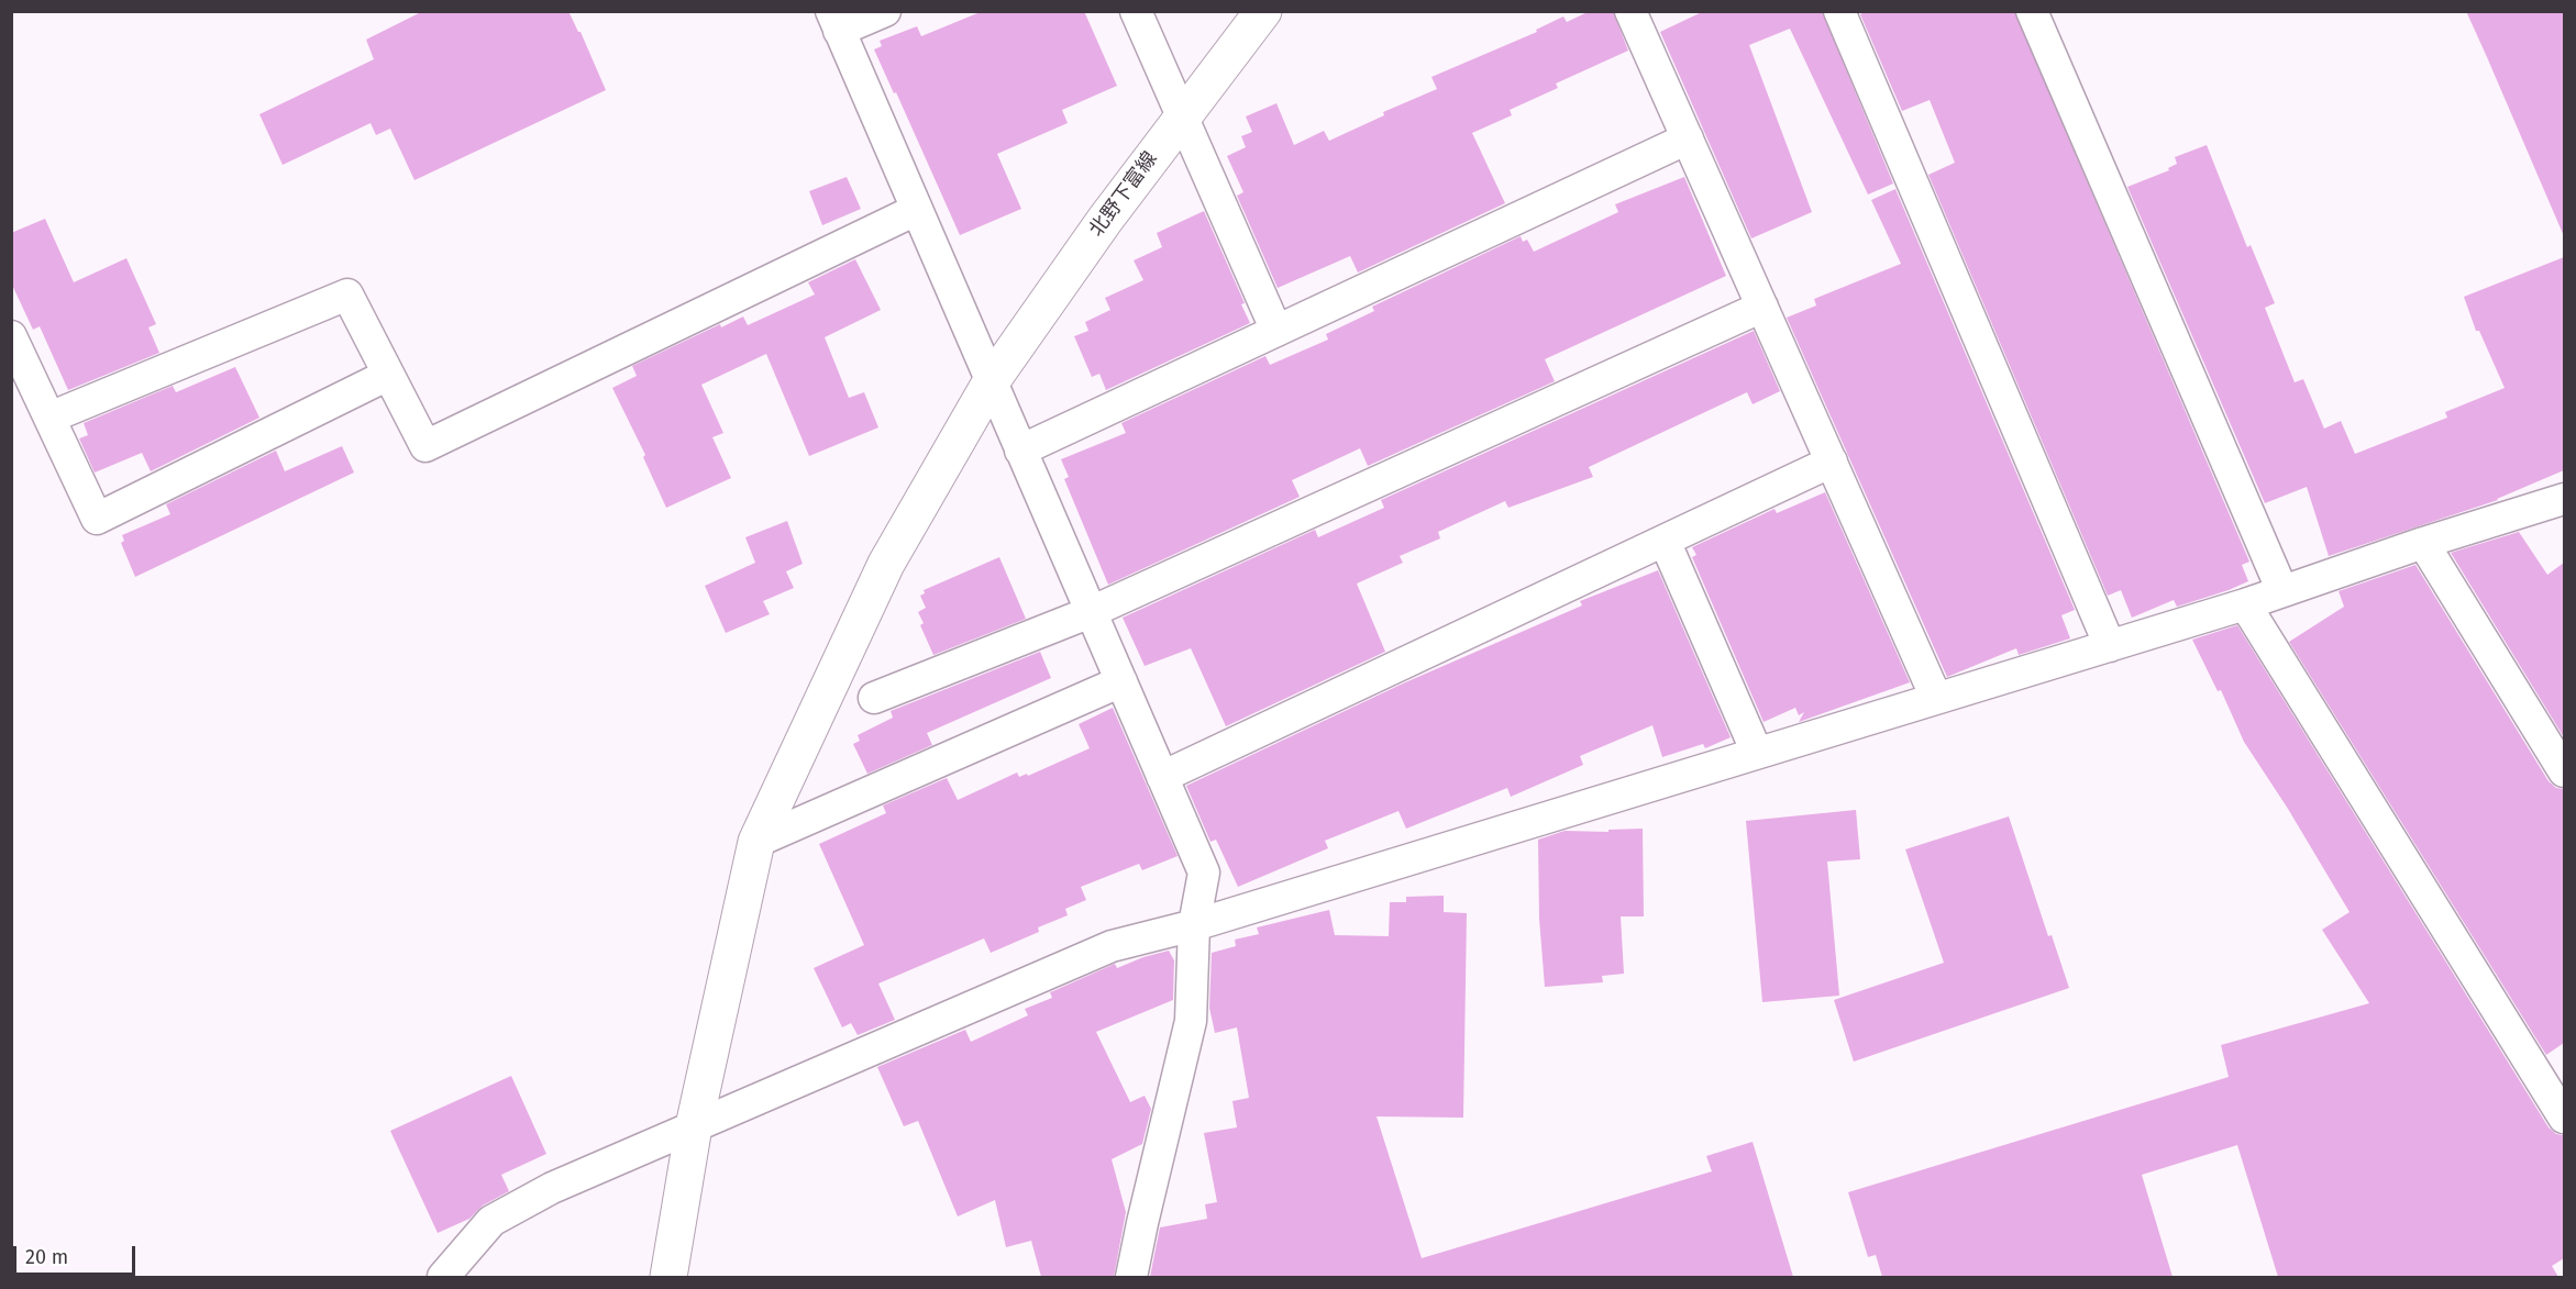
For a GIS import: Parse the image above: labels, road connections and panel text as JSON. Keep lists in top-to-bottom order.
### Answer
{
  "streets": {
    "street": ["北野下富線"]
  },
  "scale_bar": "20 m"
}
